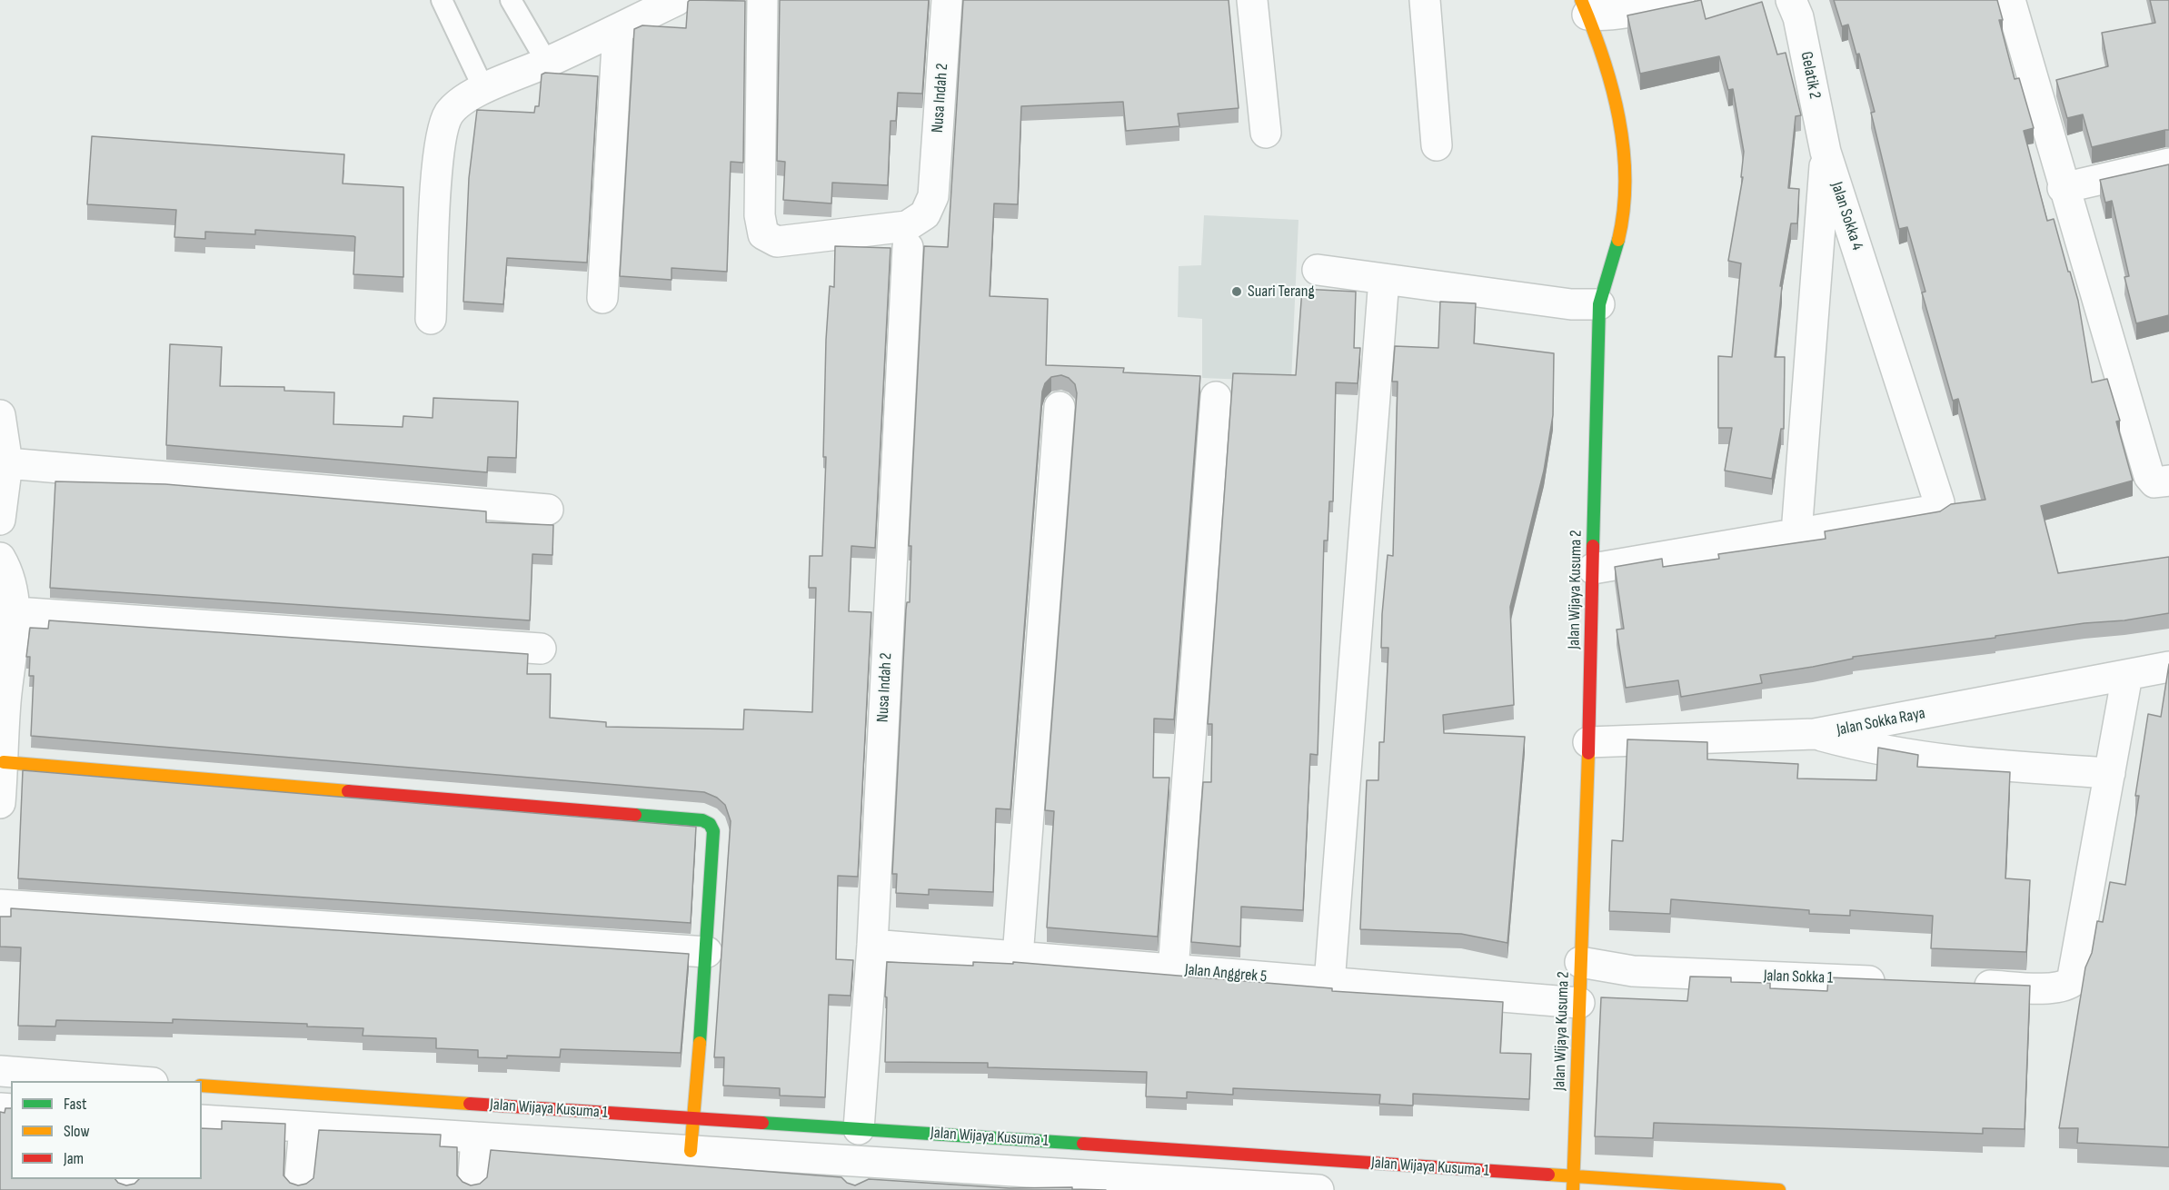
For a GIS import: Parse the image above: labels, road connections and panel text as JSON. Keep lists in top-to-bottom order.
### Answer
{
  "streets": {
    "street": [
      "Gelatik 2",
      "Nusa Indah 2",
      "Jalan Sokka 4",
      "Jalan Wijaya Kusuma 2",
      "Jalan Sokka Raya",
      "Jalan Anggrek 5",
      "Jalan Sokka 1",
      "Jalan Wijaya Kusuma 1"
    ]
  },
  "crossings": [
    ["Gelatik 2", "Jalan Sokka 4"],
    ["Nusa Indah 2", "Jalan Anggrek 5"],
    ["Nusa Indah 2", "Jalan Wijaya Kusuma 1"],
    ["Jalan Sokka 4", "Jalan Wijaya Kusuma 2"],
    ["Jalan Wijaya Kusuma 2", "Jalan Sokka Raya"],
    ["Jalan Wijaya Kusuma 2", "Jalan Anggrek 5"],
    ["Jalan Wijaya Kusuma 2", "Jalan Sokka 1"],
    ["Jalan Wijaya Kusuma 2", "Jalan Wijaya Kusuma 1"]
  ],
  "places": ["Suari Terang"],
  "legend": ["Fast", "Slow", "Jam"]
}
